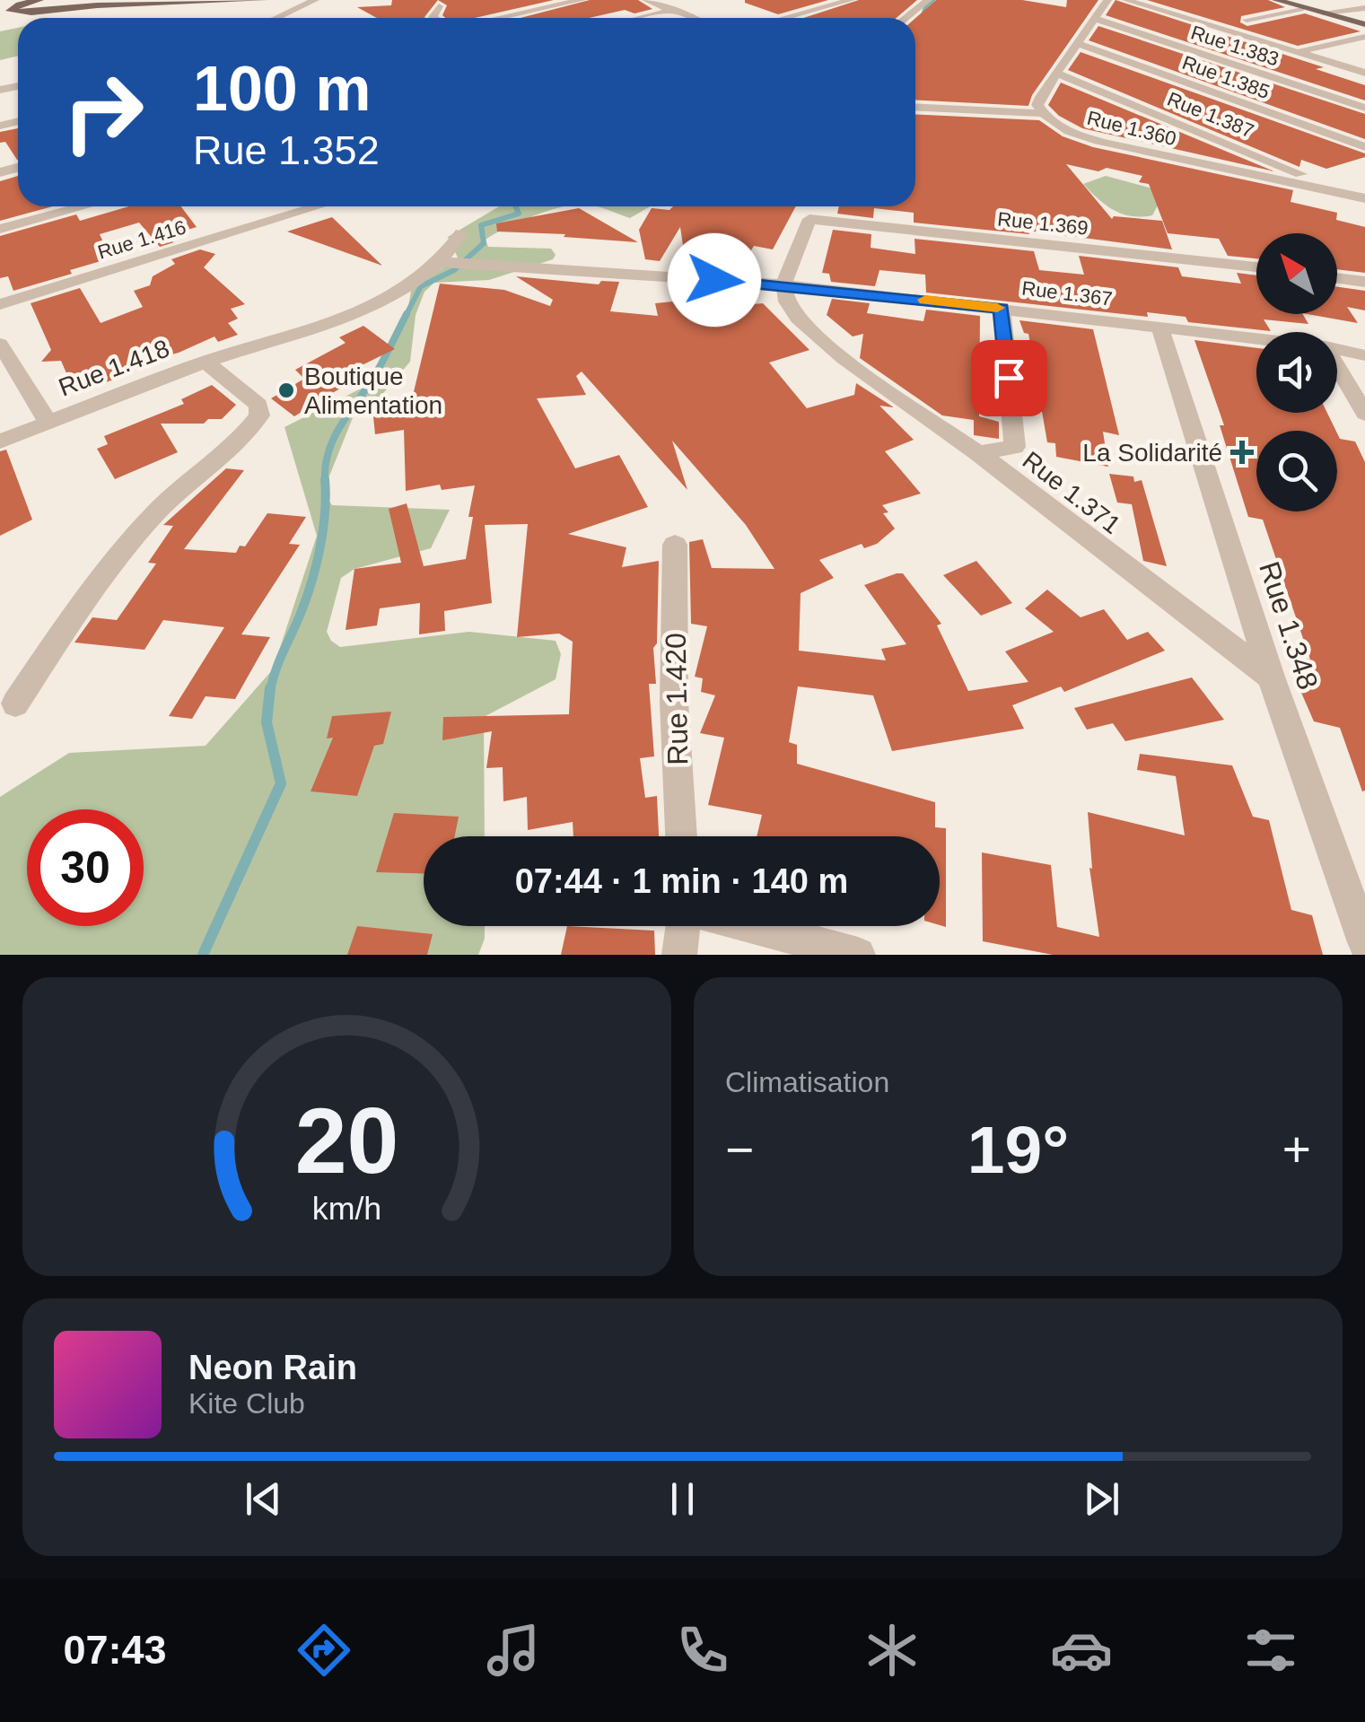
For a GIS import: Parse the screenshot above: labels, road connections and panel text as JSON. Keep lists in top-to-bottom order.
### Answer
{
  "streets": {
    "street": [
      "Rue 1.383",
      "Rue 1.385",
      "Rue 1.387",
      "Rue 1.360",
      "Rue 1.369",
      "Rue 1.416",
      "Rue 1.367",
      "Rue 1.418",
      "Rue 1.371",
      "Rue 1.348",
      "Rue 1.420"
    ]
  },
  "crossings": [
    ["Rue 1.387", "Rue 1.360"],
    ["Rue 1.369", "Rue 1.367"],
    ["Rue 1.369", "Rue 1.371"],
    ["Rue 1.367", "Rue 1.371"],
    ["Rue 1.367", "Rue 1.348"],
    ["Rue 1.371", "Rue 1.348"]
  ],
  "places": {
    "other": ["Boutique Alimentation"],
    "health": ["La Solidarité"]
  },
  "north": "top left",
  "page": {
    "turn": ["100 m", "Rue 1.352"],
    "limit": "30",
    "trip": "07:44 · 1 min · 140 m",
    "tile": "Climatisation",
    "heat": ["−", "19°", "+"],
    "song": ["Neon Rain", "Kite Club"],
    "tabs": "07:43",
    "gauge": ["20", "km/h"]
  }
}
